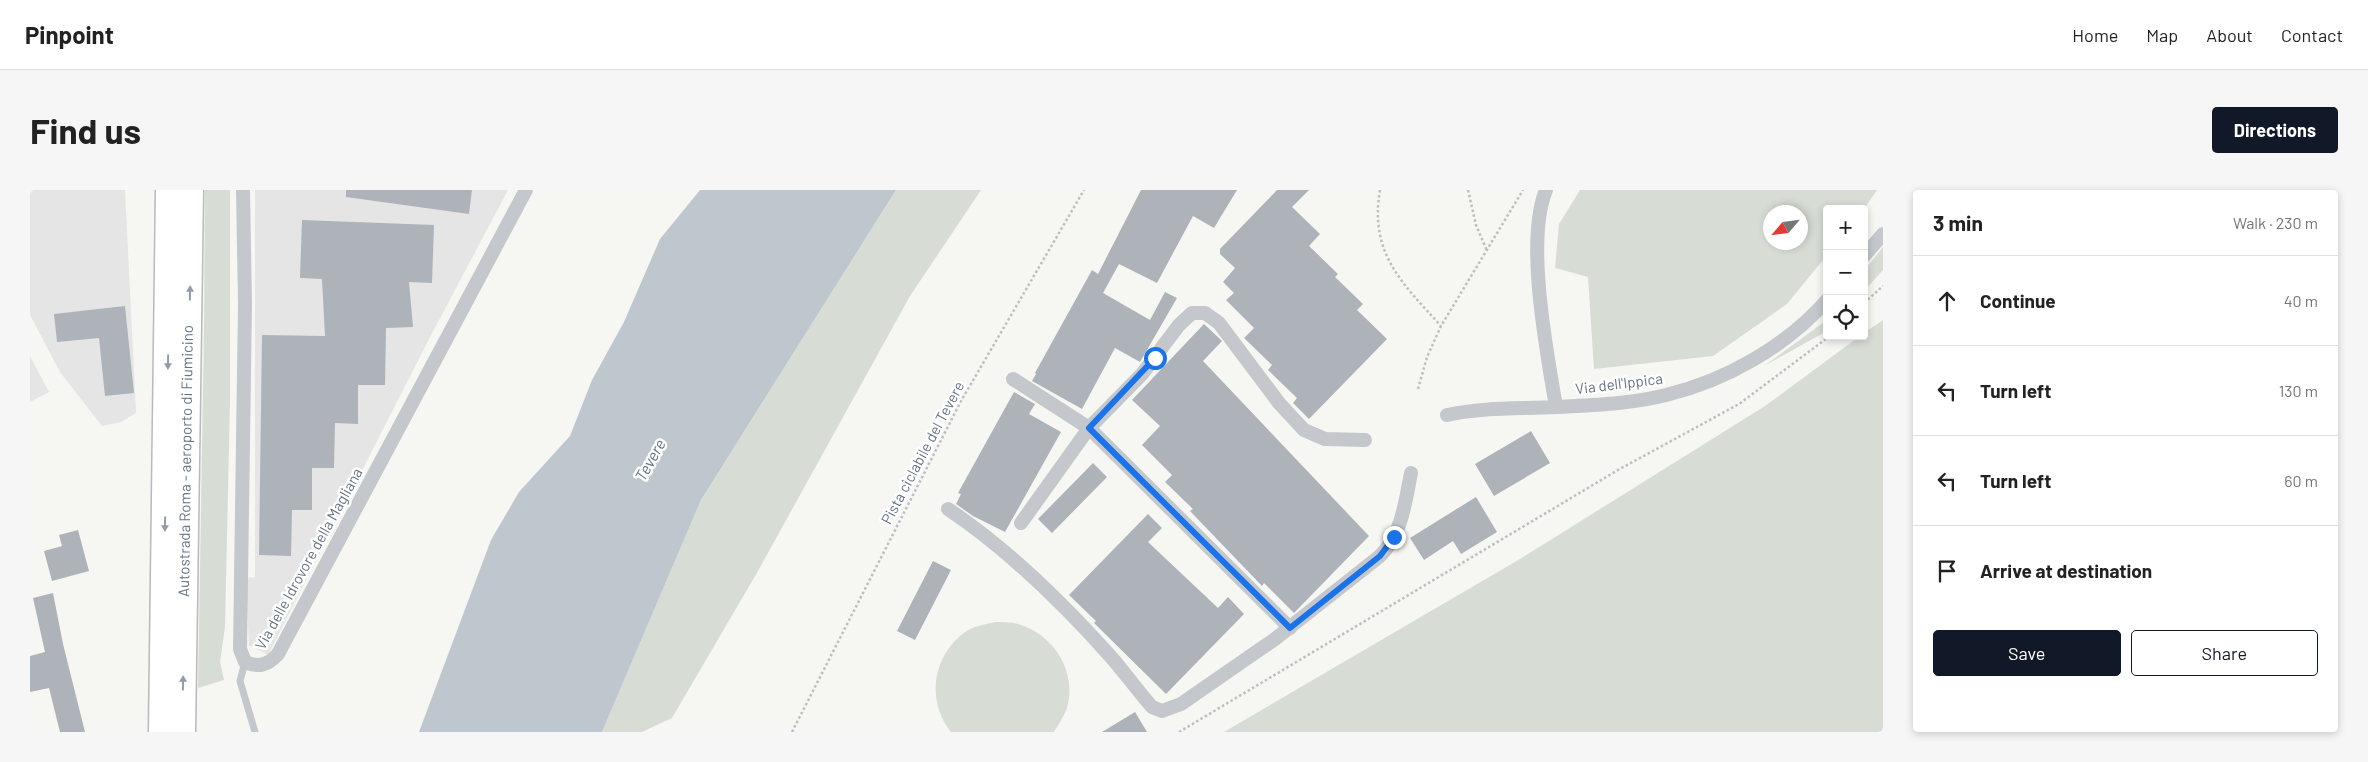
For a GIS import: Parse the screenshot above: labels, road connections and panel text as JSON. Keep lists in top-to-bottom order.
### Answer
{
  "streets": {
    "highway": ["Autostrada Roma - aeroporto di Fiumicino"],
    "street": ["Via dell'Ippica", "Via delle Idrovore della Magliana"],
    "path": ["Pista ciclabile del Tevere"]
  },
  "water": ["Tevere"],
  "north": "bottom left",
  "page": {
    "header": "Pinpoint",
    "nav": [
      "Home",
      "Map",
      "About",
      "Contact"
    ],
    "buttons": [
      "Directions",
      ["Save", "Share"]
    ],
    "title": "Find us",
    "heading": ["3 min", "Walk · 230 m"],
    "map_buttons": ["+", "−"],
    "list": [
      ["Continue", "40 m"],
      ["Turn left", "130 m"],
      ["Turn left", "60 m"],
      "Arrive at destination"
    ]
  }
}
